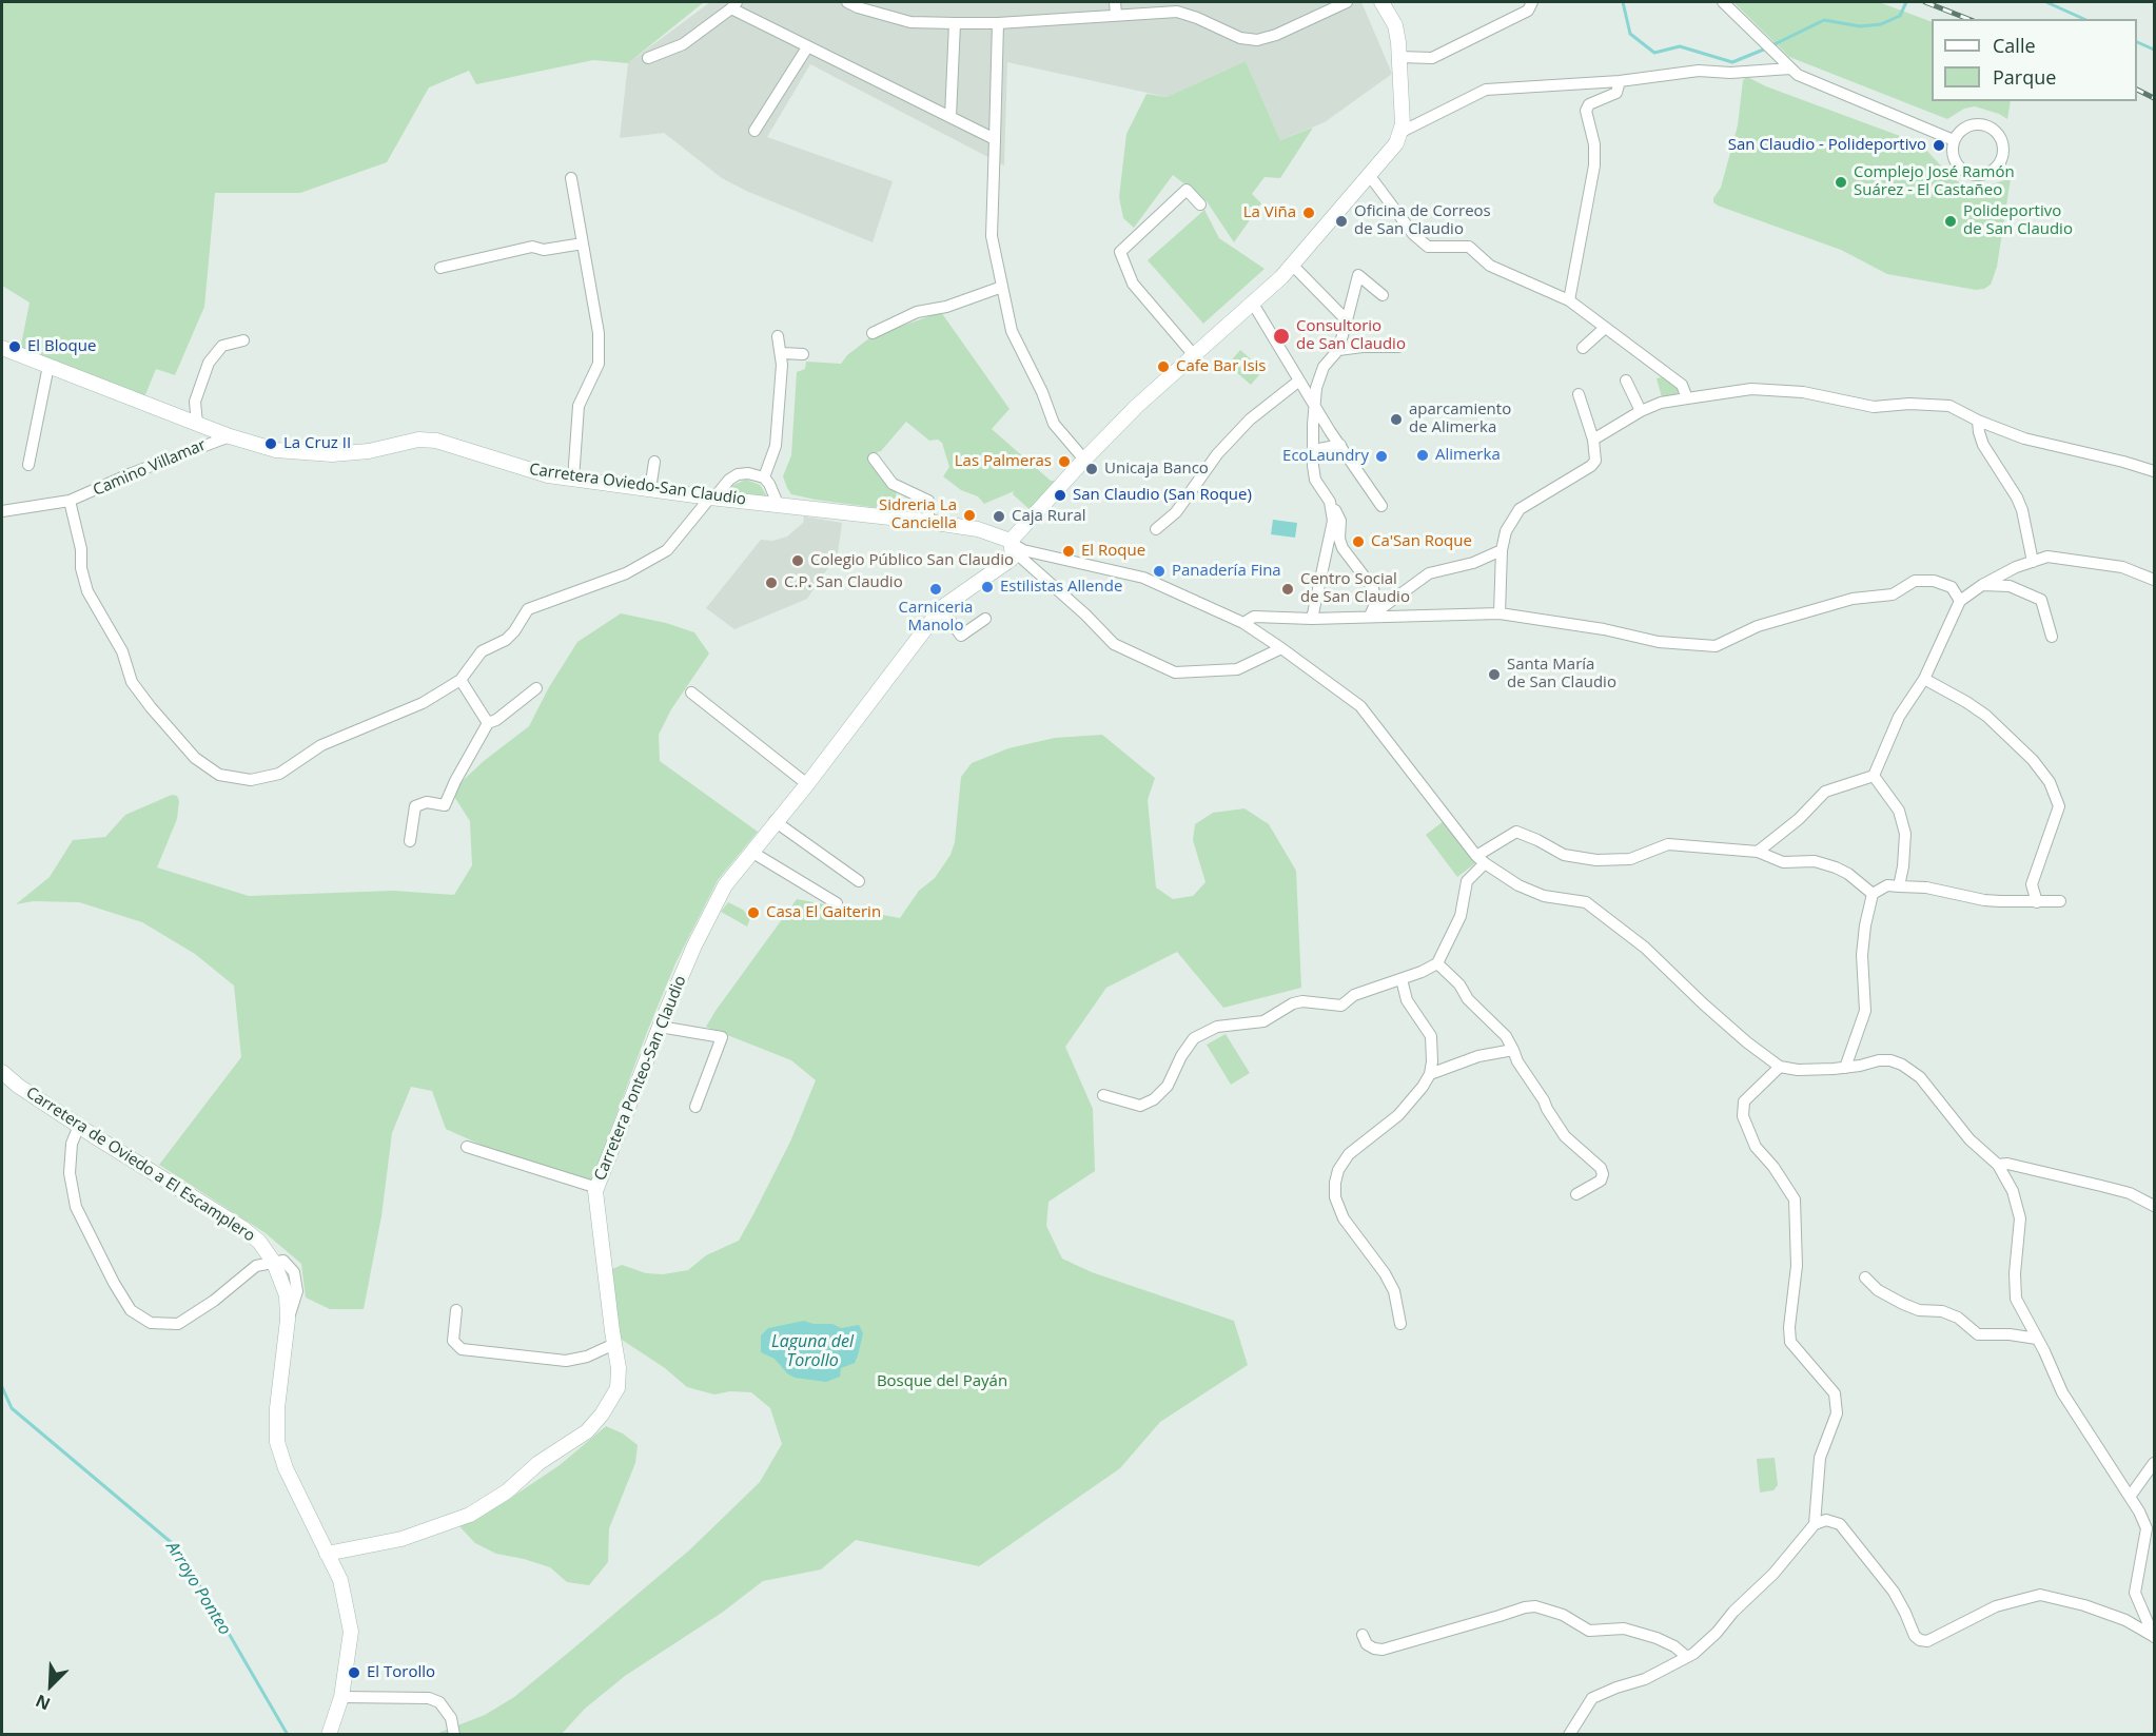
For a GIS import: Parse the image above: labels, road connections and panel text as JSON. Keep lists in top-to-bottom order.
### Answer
{
  "streets": {
    "street": [
      "Camino Villamar",
      "Carretera Oviedo-San Claudio",
      "Carretera Ponteo-San Claudio",
      "Carretera de Oviedo a El Escamplero"
    ]
  },
  "crossings": [
    ["Camino Villamar", "Carretera Oviedo-San Claudio"],
    ["Carretera Oviedo-San Claudio", "Carretera Ponteo-San Claudio"],
    ["Carretera Ponteo-San Claudio", "Carretera de Oviedo a El Escamplero"]
  ],
  "water": ["Laguna del Torollo", "Arroyo Ponteo"],
  "parks": ["Bosque del Payán"],
  "places": [
    "San Claudio - Polideportivo",
    "Complejo José Ramón Suárez - El Castañeo",
    "La Viña",
    "Oficina de Correos de San Claudio",
    "Polideportivo de San Claudio",
    "Consultorio de San Claudio",
    "El Bloque",
    "Cafe Bar Isis",
    "aparcamiento de Alimerka",
    "La Cruz II",
    "Alimerka",
    "EcoLaundry",
    "Las Palmeras",
    "Unicaja Banco",
    "San Claudio (San Roque)",
    "Sidreria La Canciella",
    "Caja Rural",
    "Ca'San Roque",
    "El Roque",
    "Colegio Público San Claudio",
    "Panadería Fina",
    "C.P. San Claudio",
    "Estilistas Allende",
    "Carniceria Manolo",
    "Centro Social de San Claudio",
    "Santa María de San Claudio",
    "Casa El Gaiterin",
    "El Torollo"
  ],
  "legend": ["Calle", "Parque"],
  "north": "bottom left"
}
